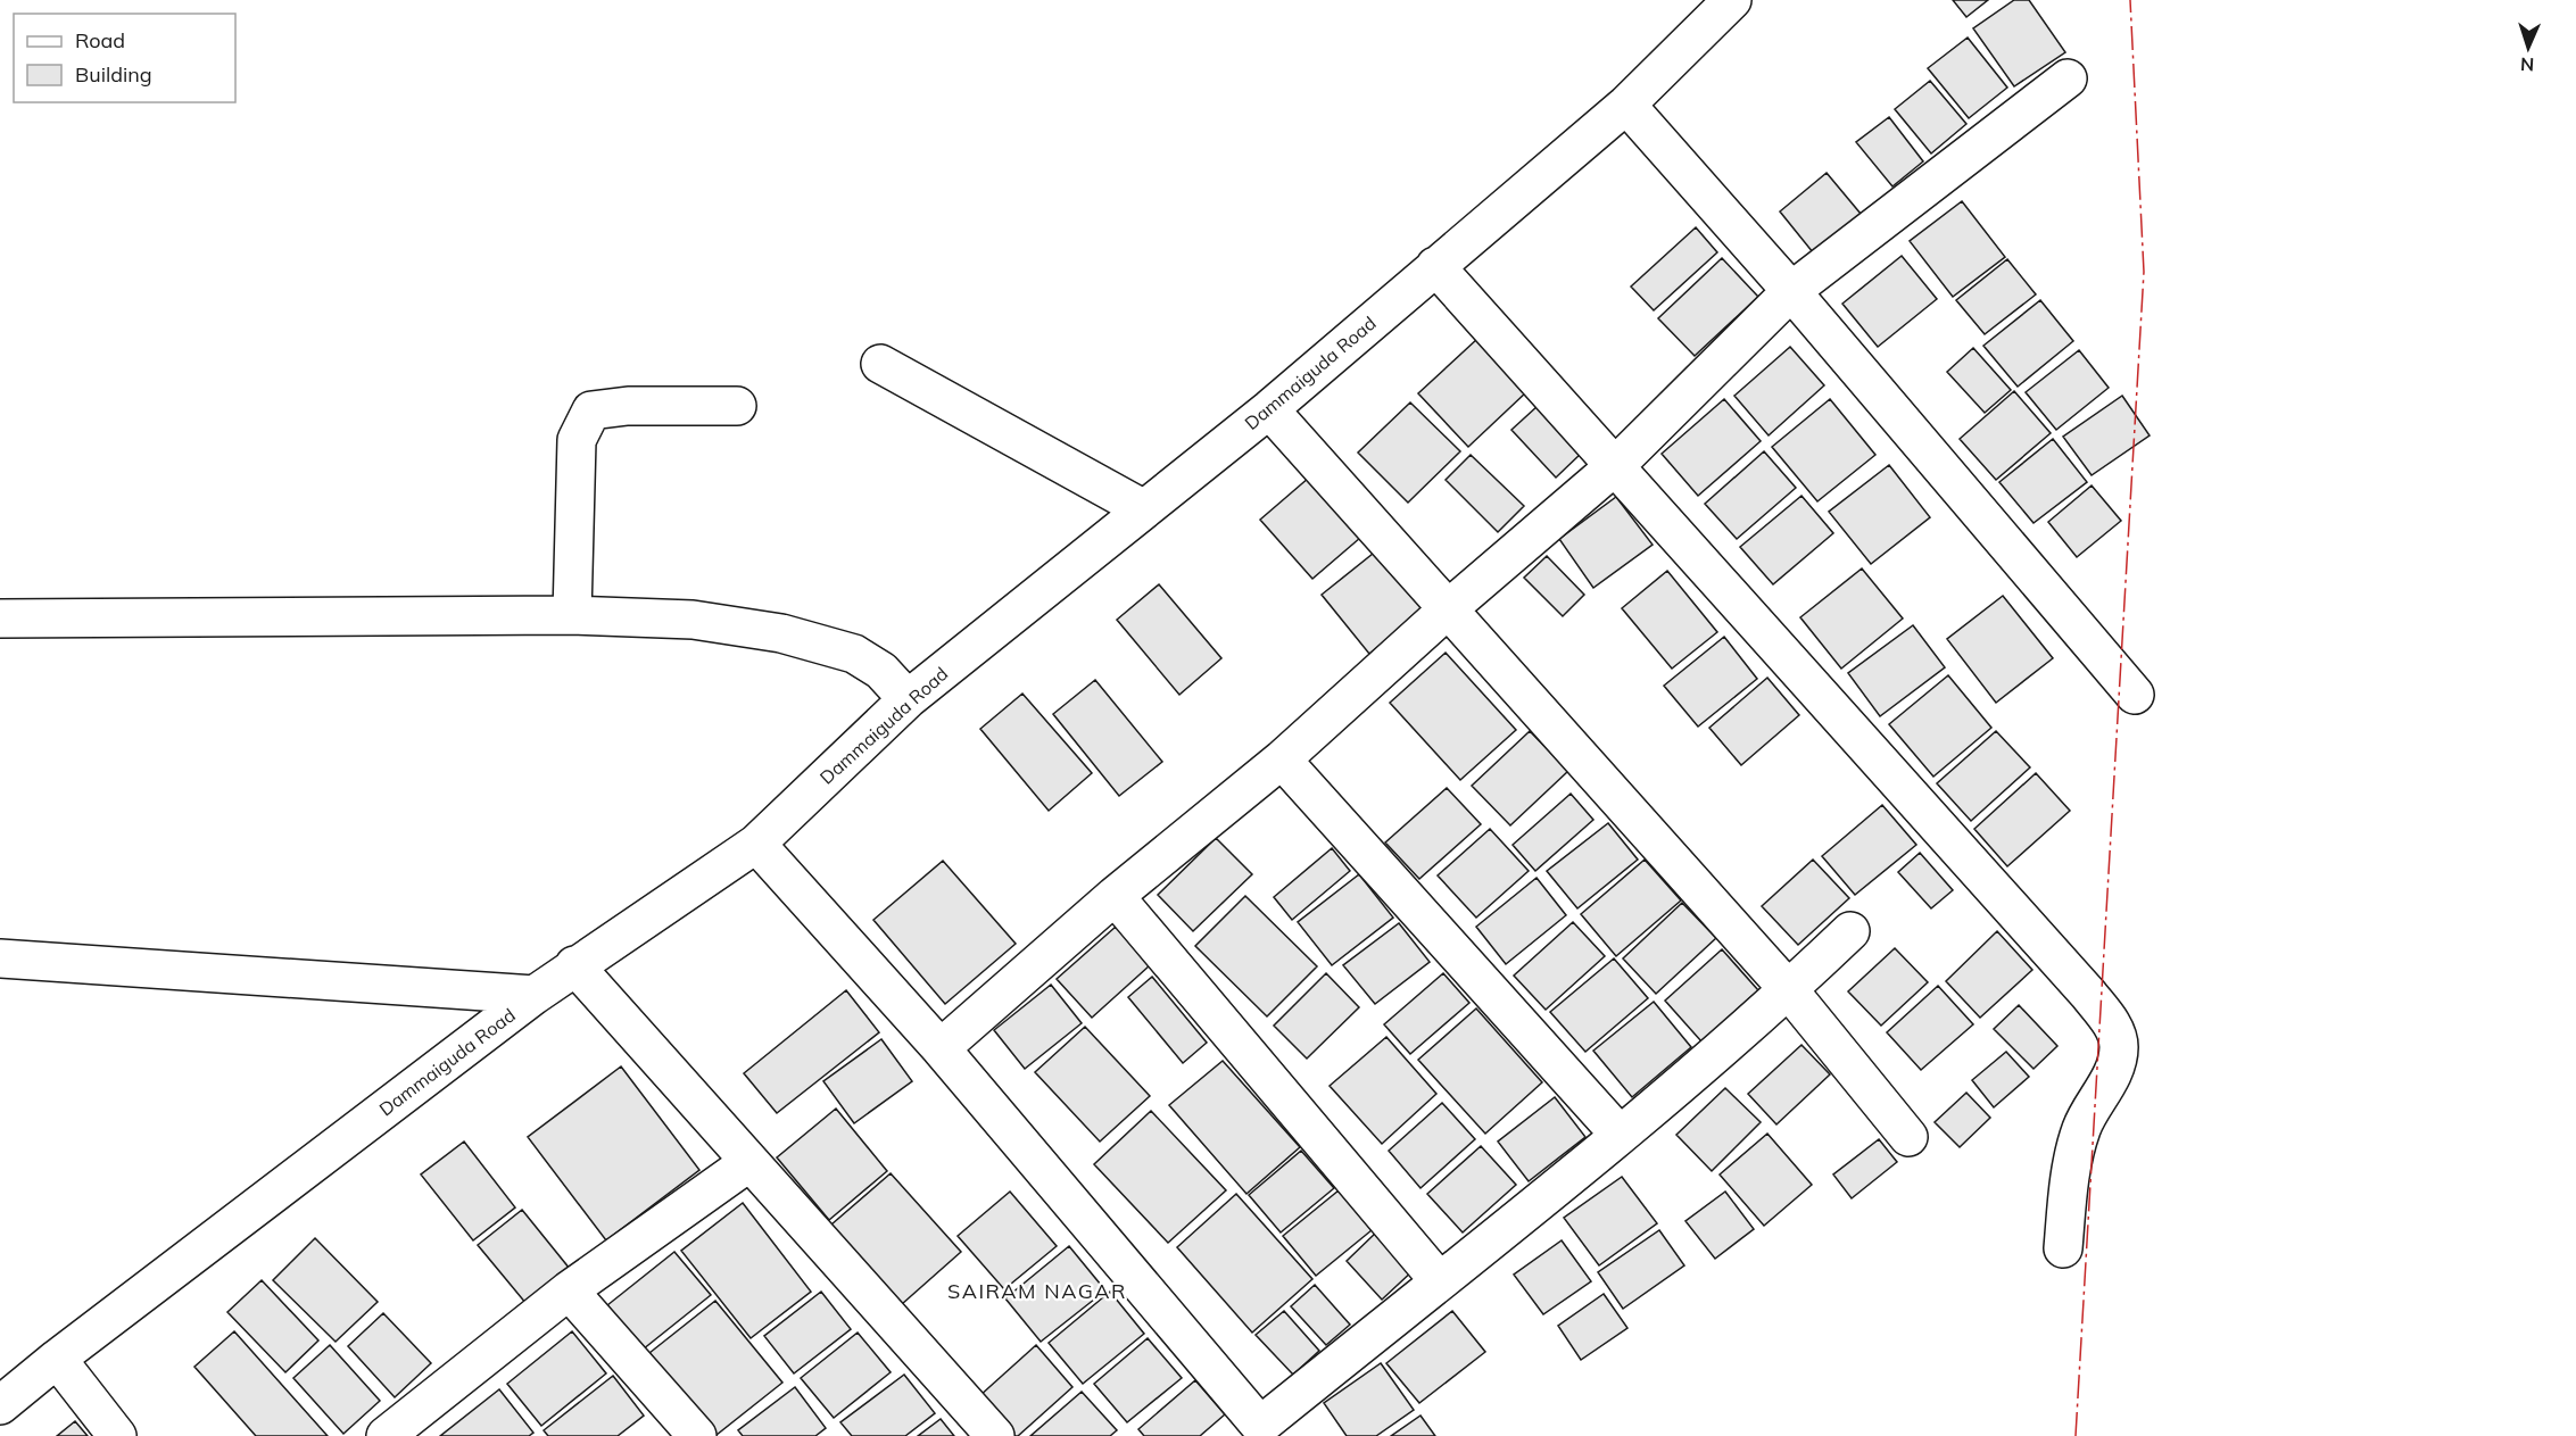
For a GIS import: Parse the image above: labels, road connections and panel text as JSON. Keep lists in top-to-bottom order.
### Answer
{
  "streets": {
    "street": ["Dammaiguda Road"]
  },
  "districts": ["SAIRAM NAGAR"],
  "legend": ["Road", "Building"],
  "north": "bottom"
}
